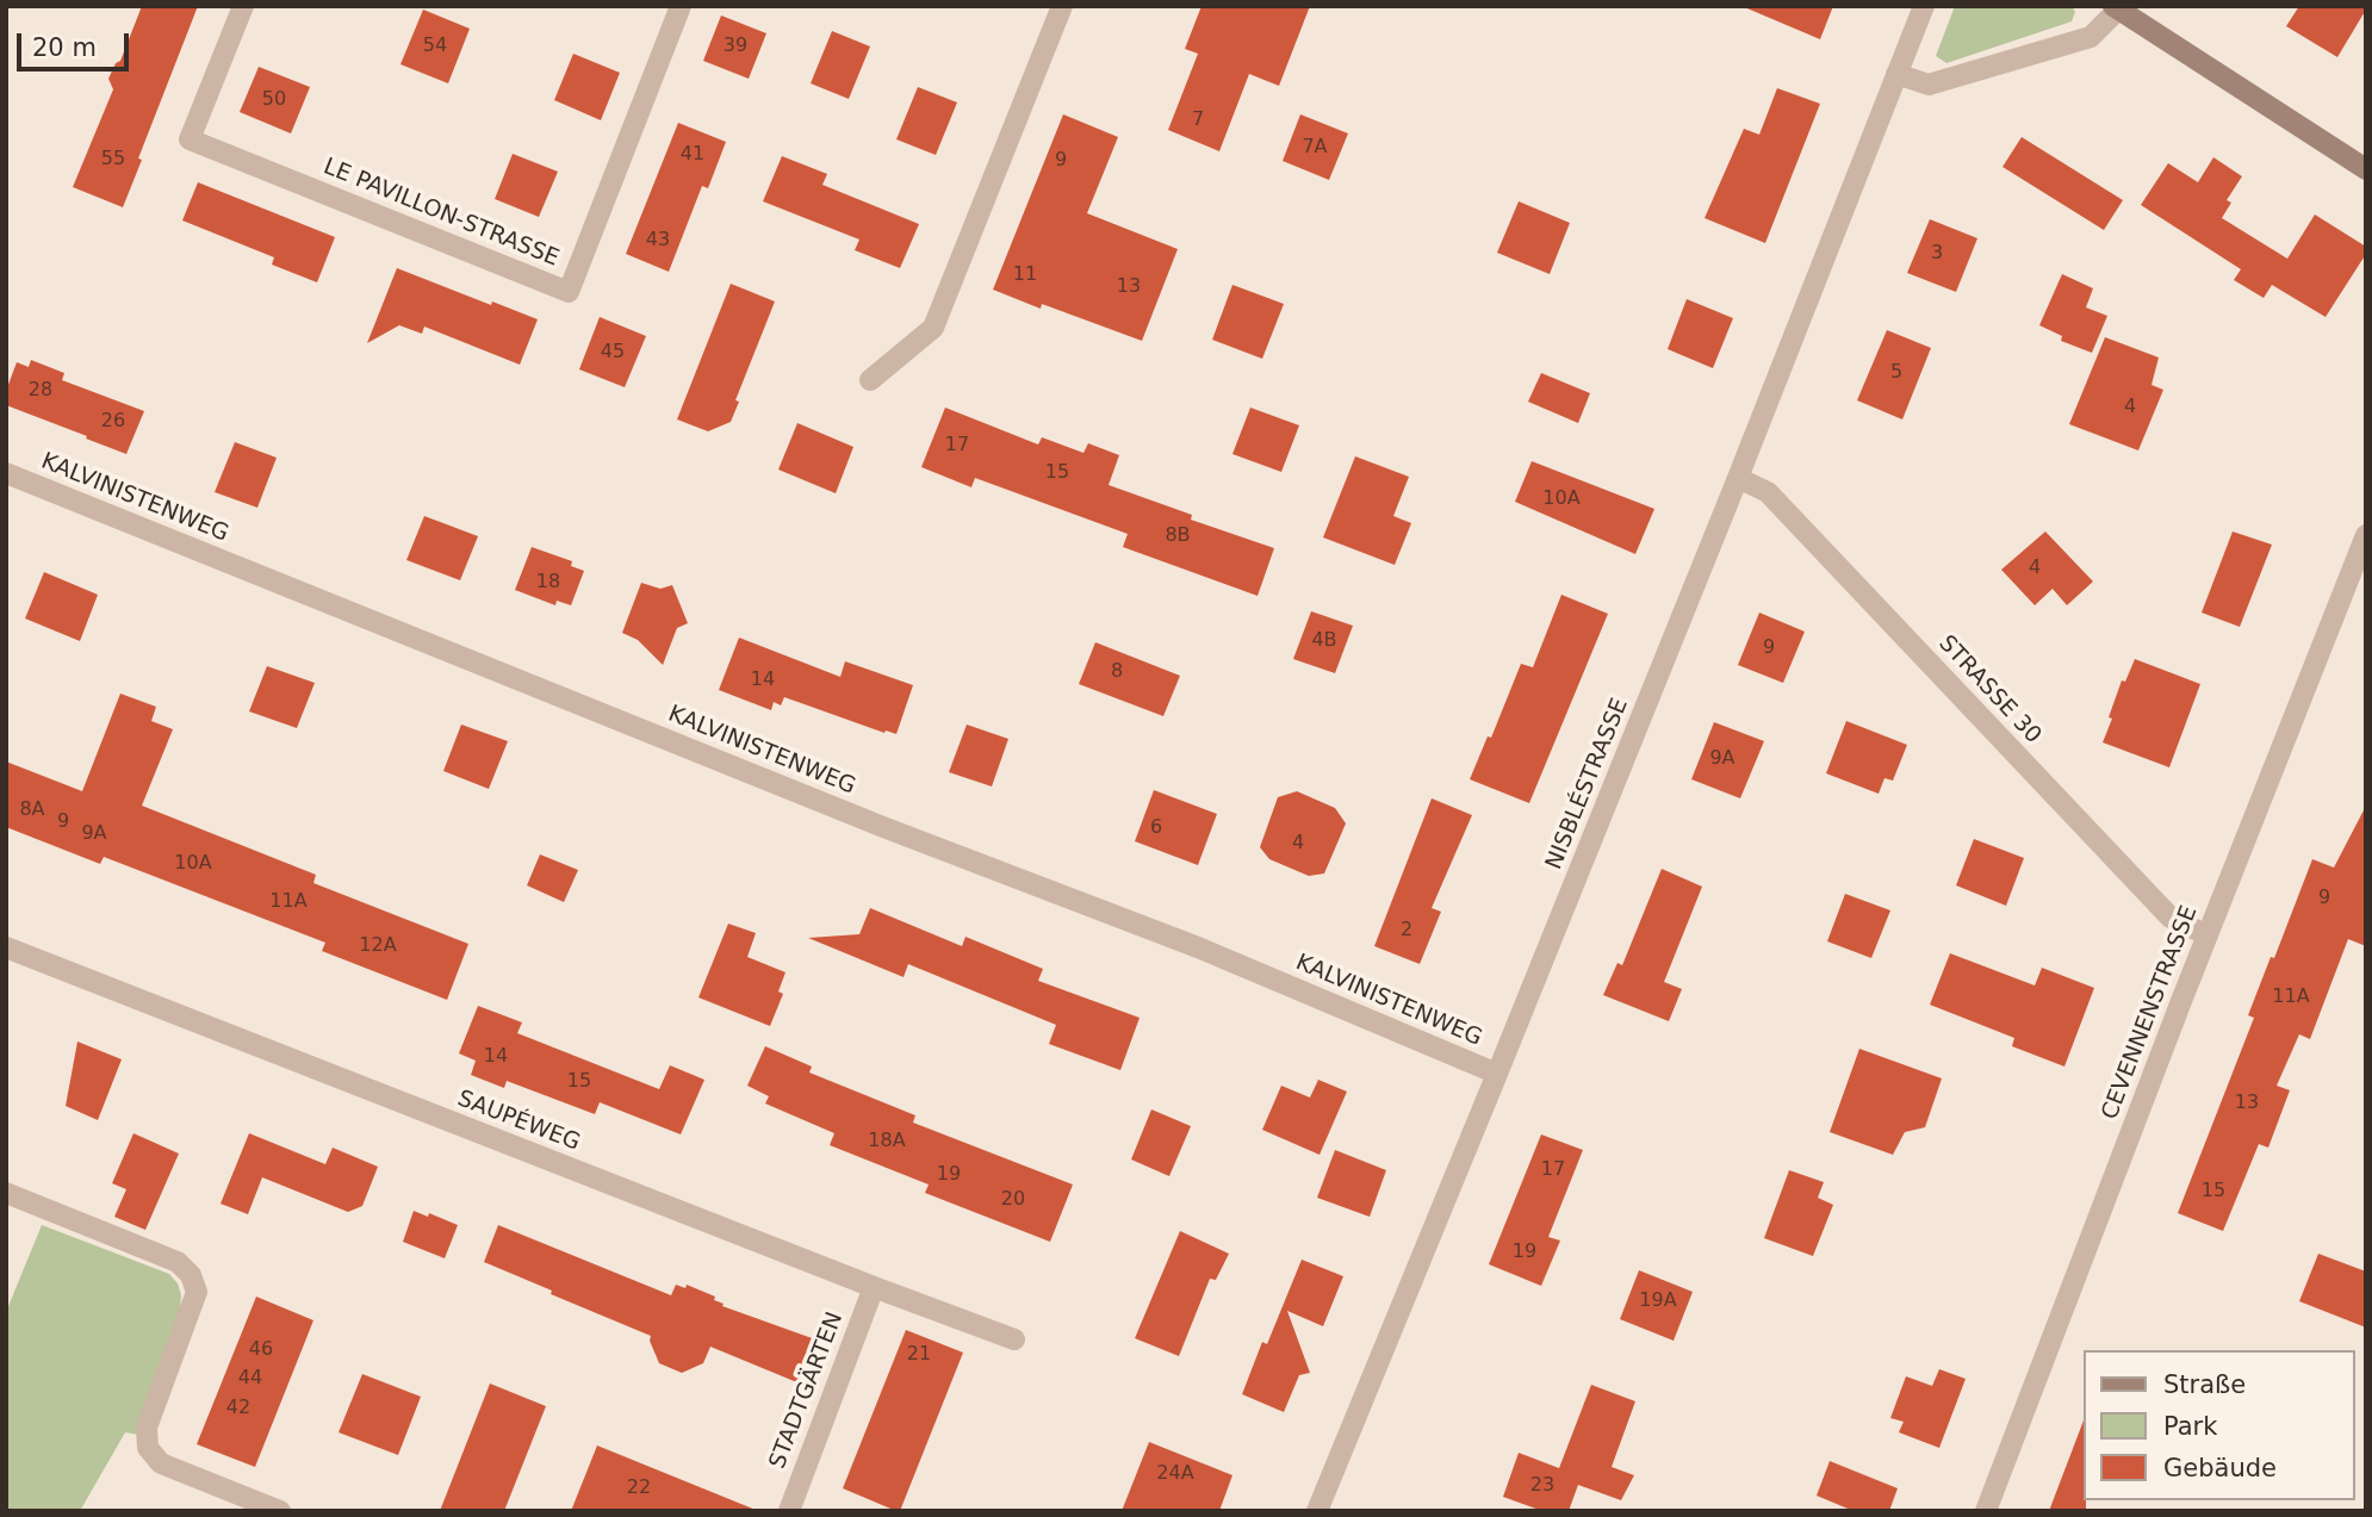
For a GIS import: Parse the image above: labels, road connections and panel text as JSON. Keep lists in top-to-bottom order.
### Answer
{
  "streets": {
    "street": [
      "LE PAVILLON-STRASSE",
      "KALVINISTENWEG",
      "STRASSE 30",
      "NISBLÉSTRASSE",
      "CEVENNENSTRASSE",
      "SAUPÉWEG",
      "STADTGÄRTEN"
    ]
  },
  "crossings": [
    ["KALVINISTENWEG", "NISBLÉSTRASSE"],
    ["STRASSE 30", "NISBLÉSTRASSE"],
    ["STRASSE 30", "CEVENNENSTRASSE"],
    ["SAUPÉWEG", "STADTGÄRTEN"]
  ],
  "house_numbers": [
    "54",
    "39",
    "50",
    "7",
    "7A",
    "41",
    "55",
    "9",
    "43",
    "3",
    "11",
    "13",
    "45",
    "5",
    "28",
    "4",
    "26",
    "17",
    "15",
    "10A",
    "8B",
    "4",
    "18",
    "4B",
    "9",
    "8",
    "14",
    "9A",
    "8A",
    "9",
    "6",
    "9A",
    "4",
    "10A",
    "9",
    "11A",
    "2",
    "12A",
    "11A",
    "14",
    "15",
    "13",
    "18A",
    "17",
    "19",
    "15",
    "20",
    "19",
    "19A",
    "46",
    "21",
    "44",
    "42",
    "24A",
    "23",
    "22"
  ],
  "legend": ["Straße", "Park", "Gebäude"],
  "scale_bar": "20 m"
}
